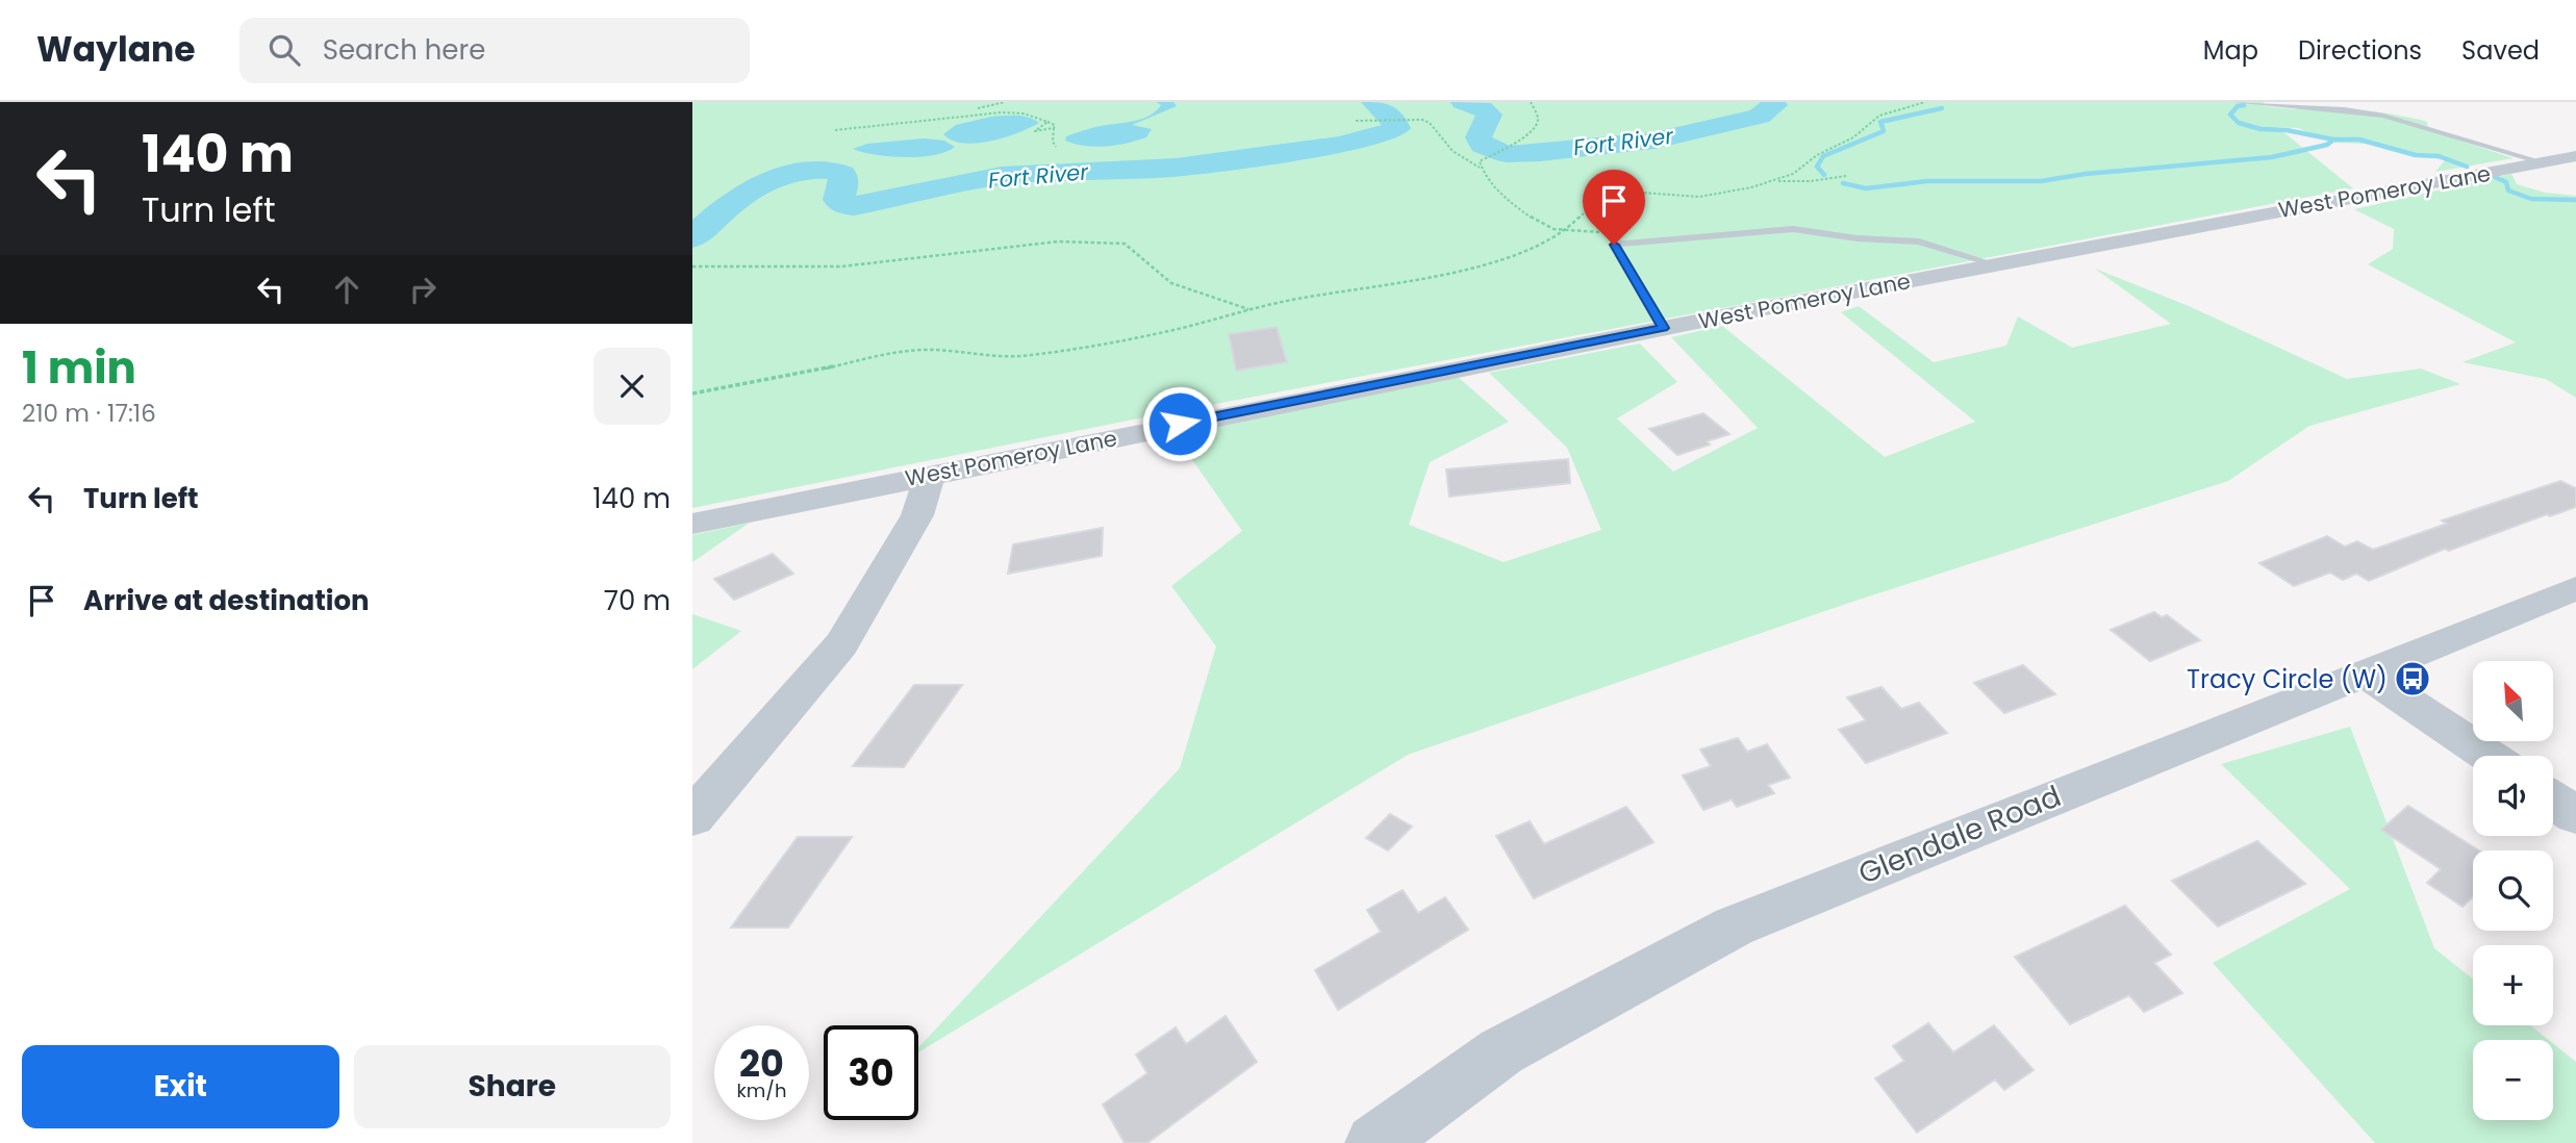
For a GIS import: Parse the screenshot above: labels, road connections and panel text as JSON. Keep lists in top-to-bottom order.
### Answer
{
  "streets": {
    "street": ["West Pomeroy Lane", "Glendale Road"]
  },
  "water": ["Fort River"],
  "places": {
    "bus stop": ["Tracy Circle (W)"]
  },
  "north": "top left",
  "page": {
    "header": "Waylane",
    "search": "Search here",
    "nav": ["Map", "Directions", "Saved"],
    "turn": ["140 m", "Turn left"],
    "heading": ["1 min", "210 m · 17:16"],
    "list": [
      {
        "name": "Turn left",
        "value": "140 m"
      },
      {
        "name": "Arrive at destination",
        "value": "70 m"
      }
    ],
    "map_buttons": ["+", "−"],
    "speed": "20 km/h",
    "limit": "30",
    "buttons": ["Exit", "Share"]
  }
}
